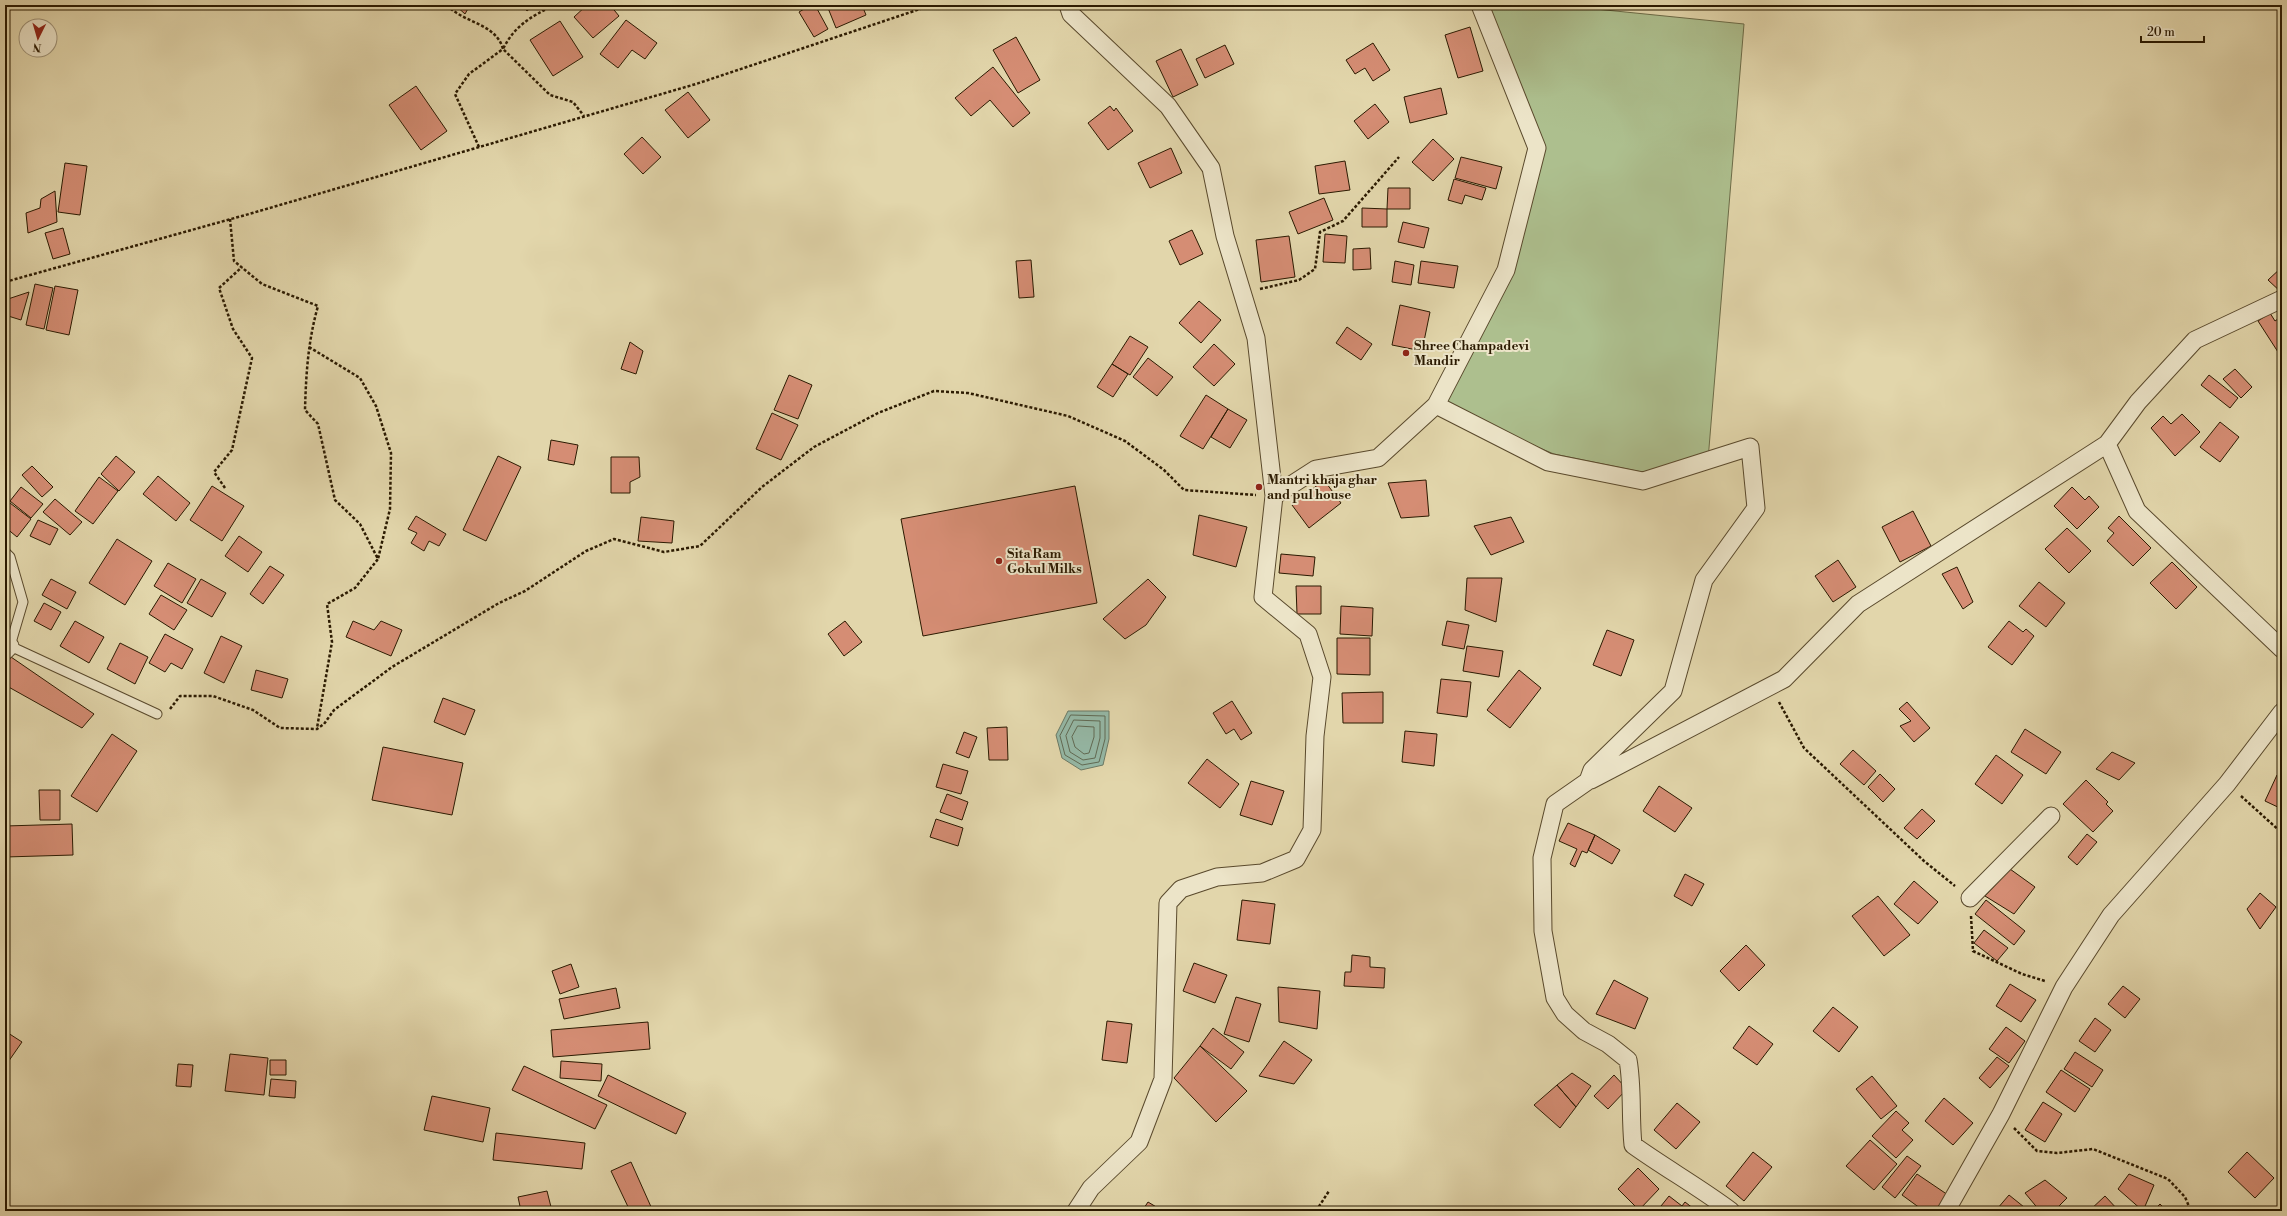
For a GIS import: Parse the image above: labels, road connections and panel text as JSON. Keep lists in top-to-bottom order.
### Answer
{
  "places": ["Shree Champadevi Mandir", "Mantri khaja ghar and pul house", "Sita Ram Gokul Milks"],
  "scale_bar": "20 m",
  "north": "bottom"
}
